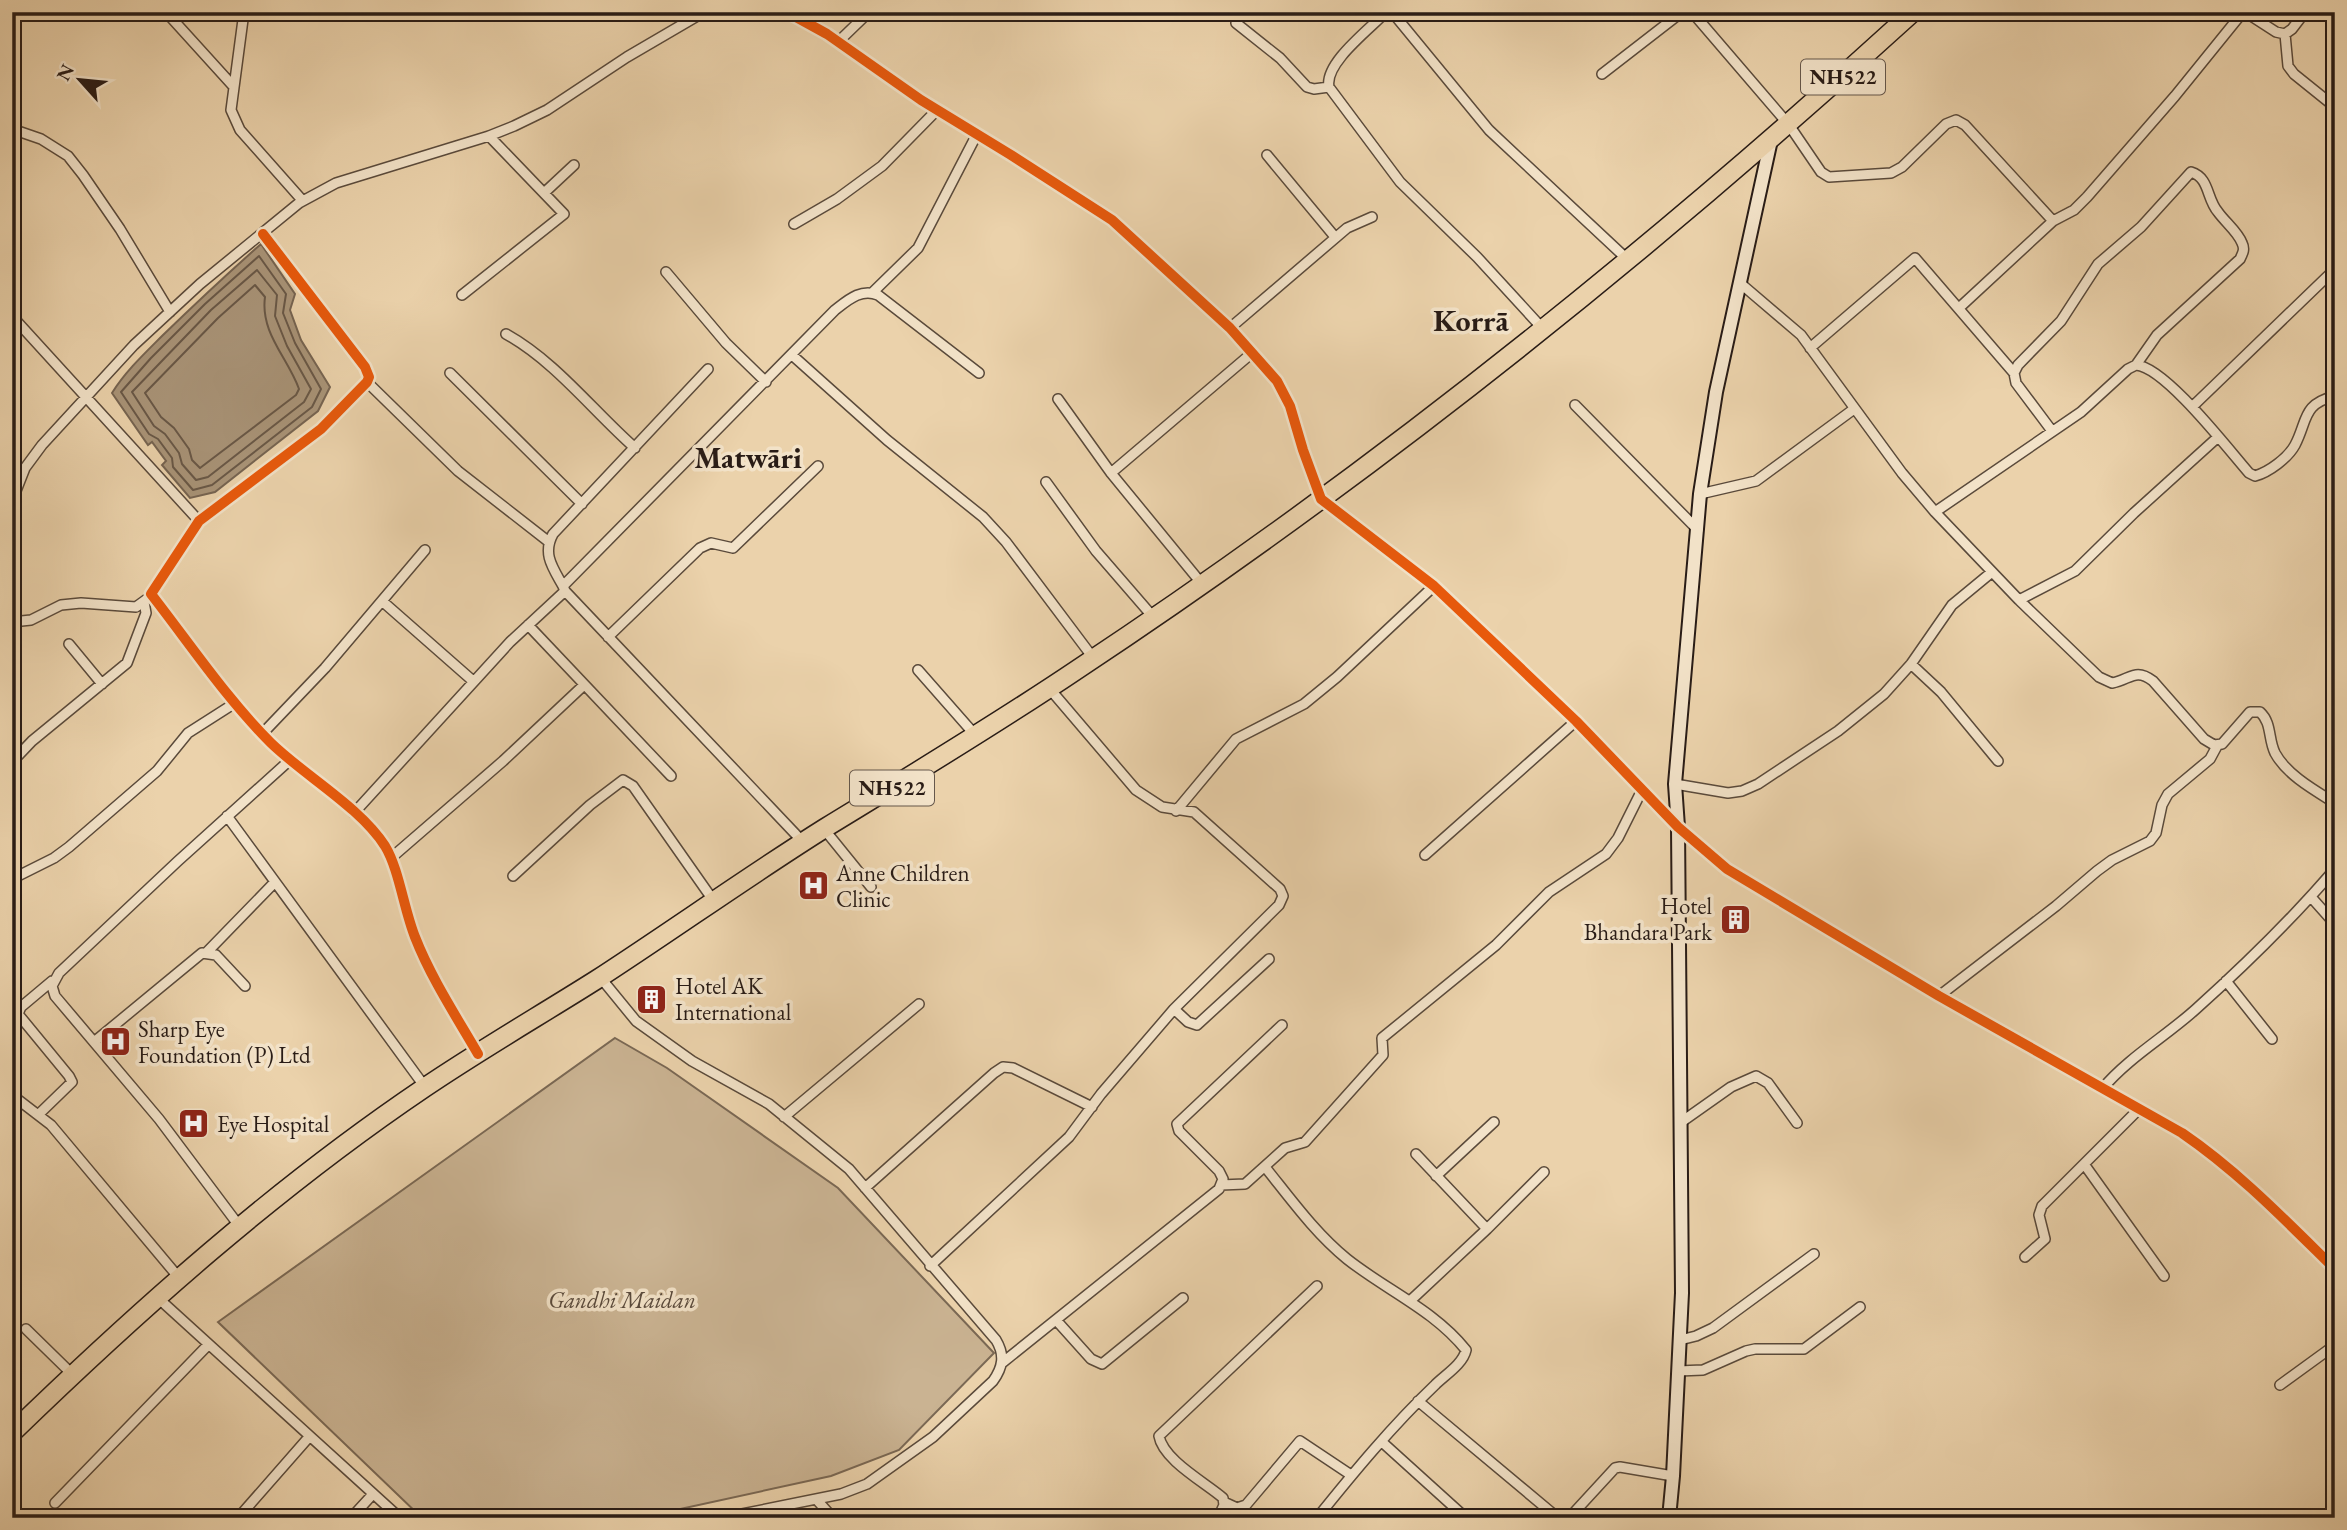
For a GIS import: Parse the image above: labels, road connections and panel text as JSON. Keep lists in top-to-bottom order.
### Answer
{
  "streets": {
    "highway": ["NH522"]
  },
  "districts": ["Korrā", "Matwāri"],
  "parks": ["Gandhi Maidan"],
  "places": {
    "hospital": ["Anne Children Clinic", "Sharp Eye Foundation (P) Ltd", "Eye Hospital"],
    "building": ["Hotel Bhandara Park", "Hotel AK International"]
  },
  "north": "top left"
}
